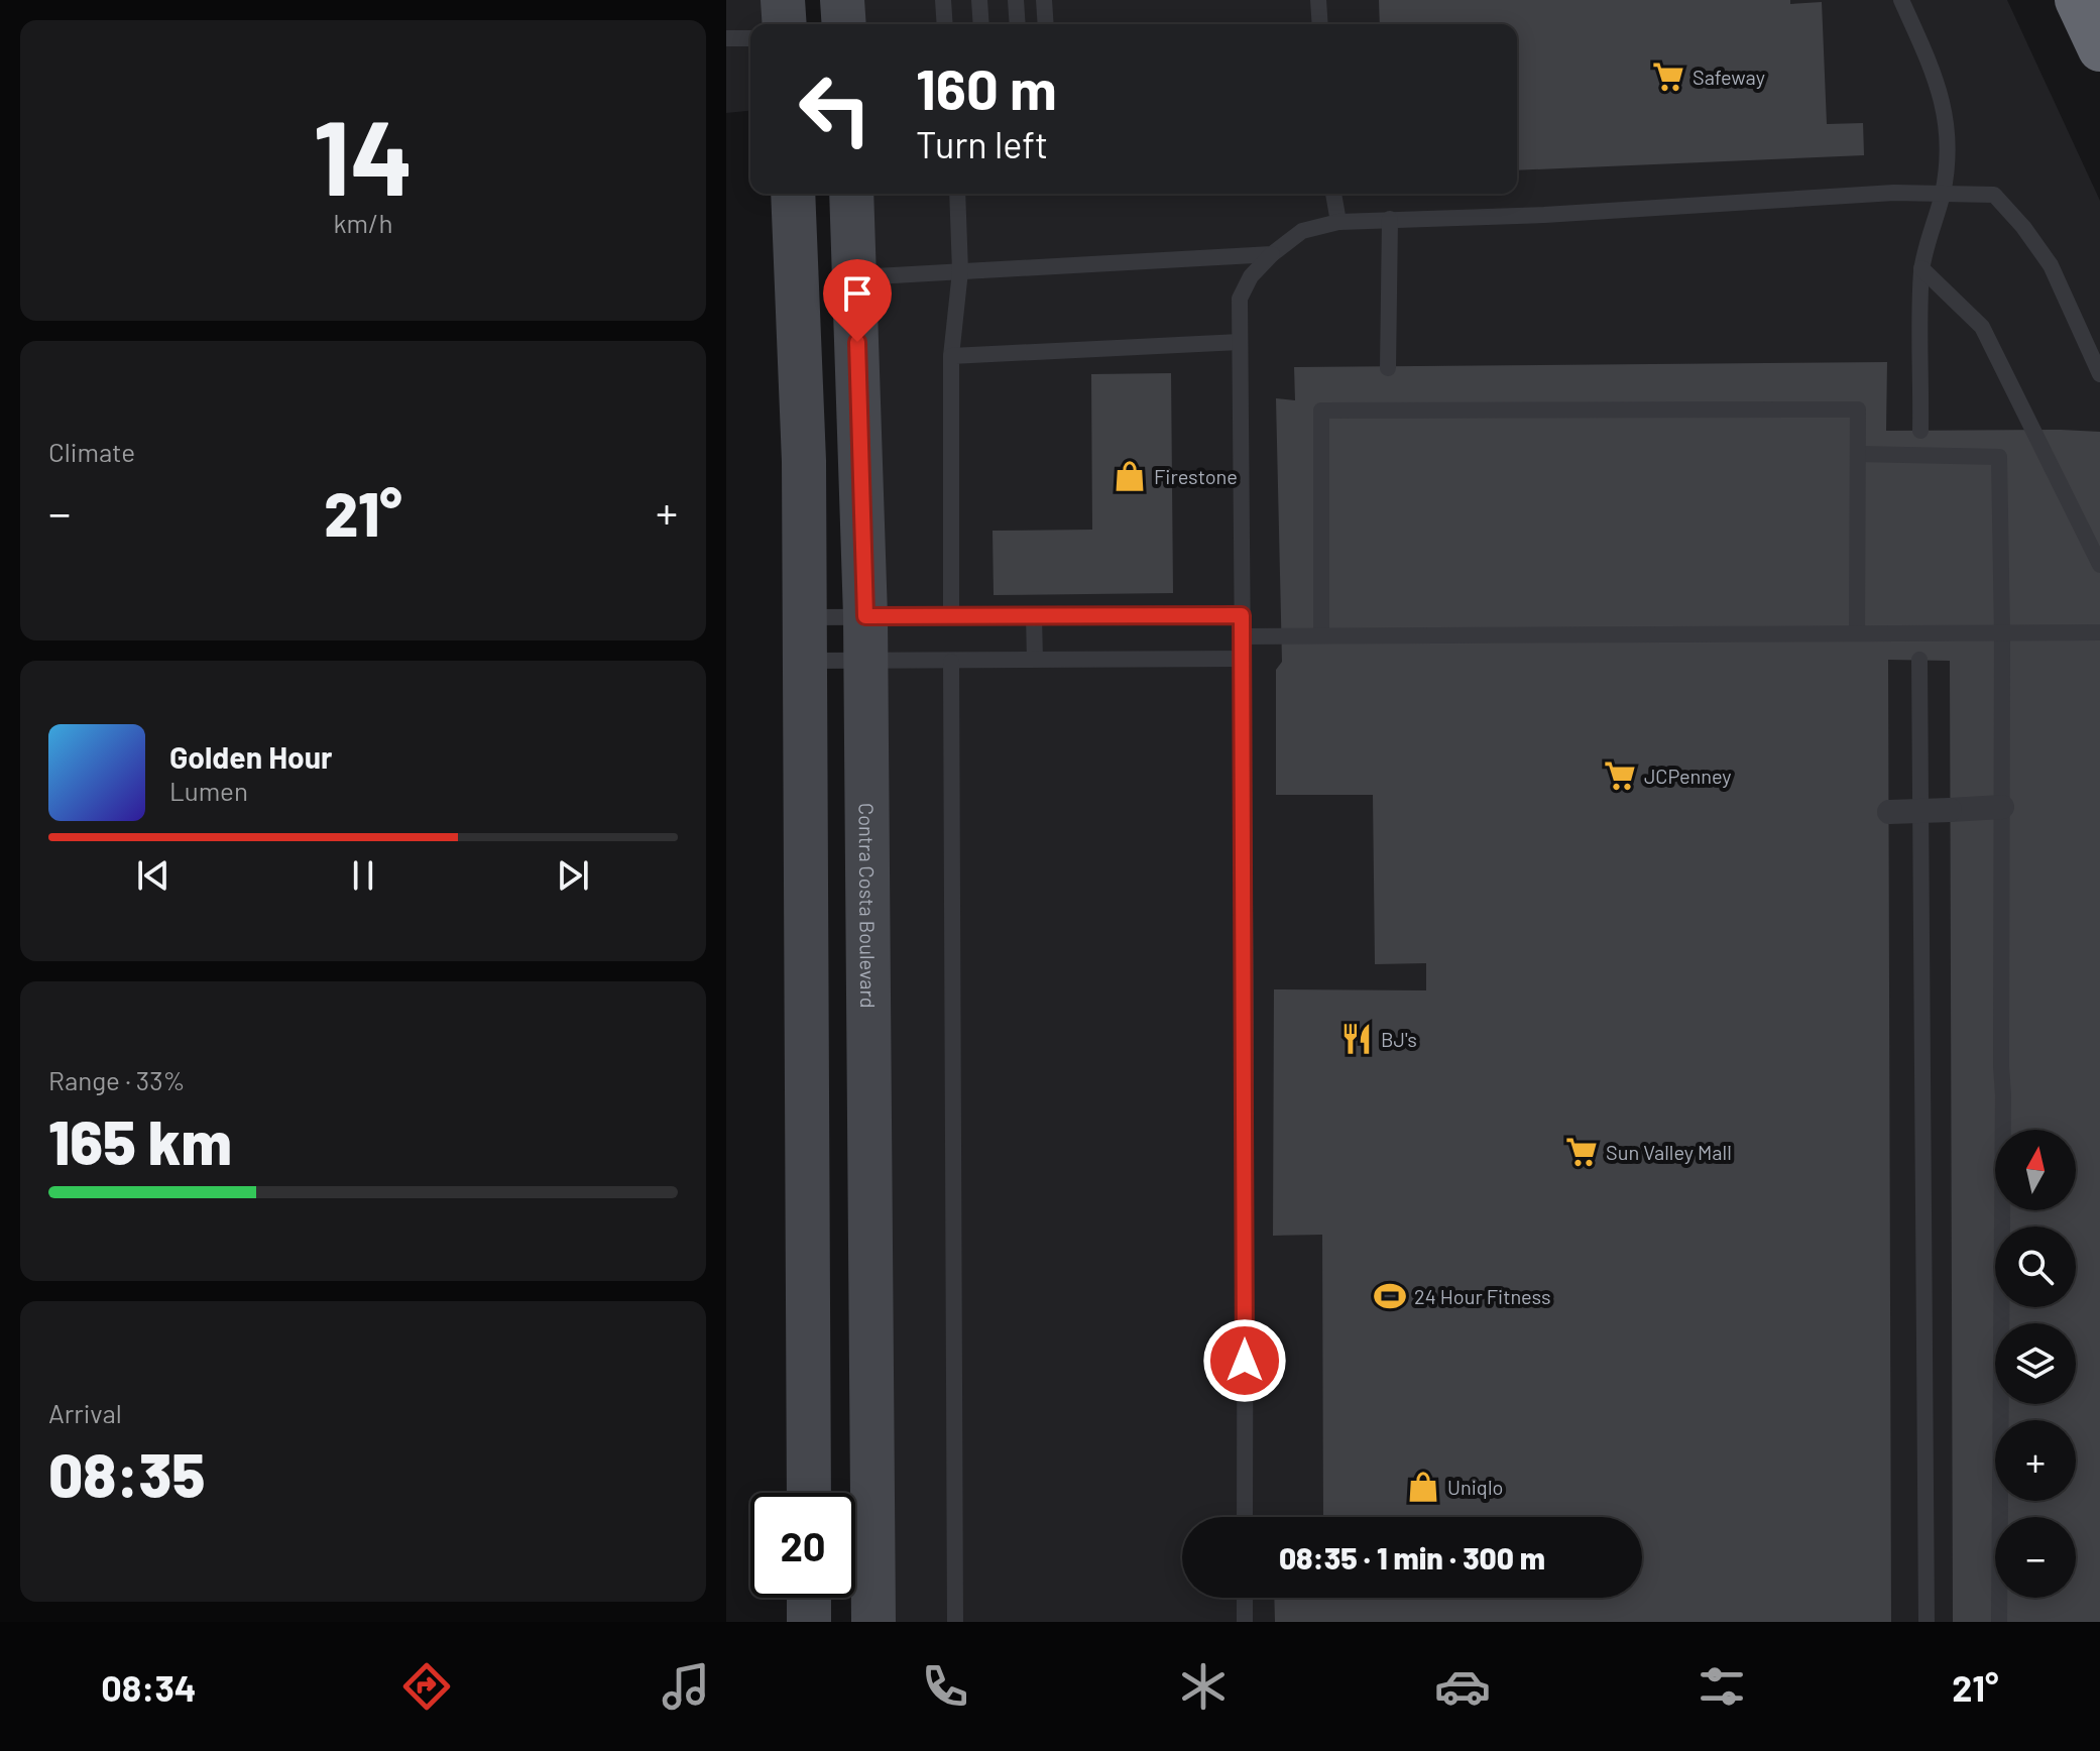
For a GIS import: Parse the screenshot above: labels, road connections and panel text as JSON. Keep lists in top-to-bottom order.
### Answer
{
  "streets": {
    "main road": ["Contra Costa Boulevard"]
  },
  "places": {
    "supermarket": ["Safeway", "JCPenney", "Sun Valley Mall"],
    "shop": ["Firestone", "Uniqlo"],
    "restaurant": ["BJ's"],
    "sports": ["24 Hour Fitness"]
  },
  "north": "top",
  "page": {
    "tile": [
      ["14", "km/h"],
      "Climate",
      ["Range · 33%", "165 km"],
      ["Arrival", "08:35"]
    ],
    "turn": ["160 m", "Turn left"],
    "heat": ["−", "21°", "+"],
    "song": ["Golden Hour", "Lumen"],
    "map_buttons": ["+", "−"],
    "limit": "20",
    "trip": "08:35 · 1 min · 300 m",
    "tabs": ["08:34", "21°"]
  }
}
